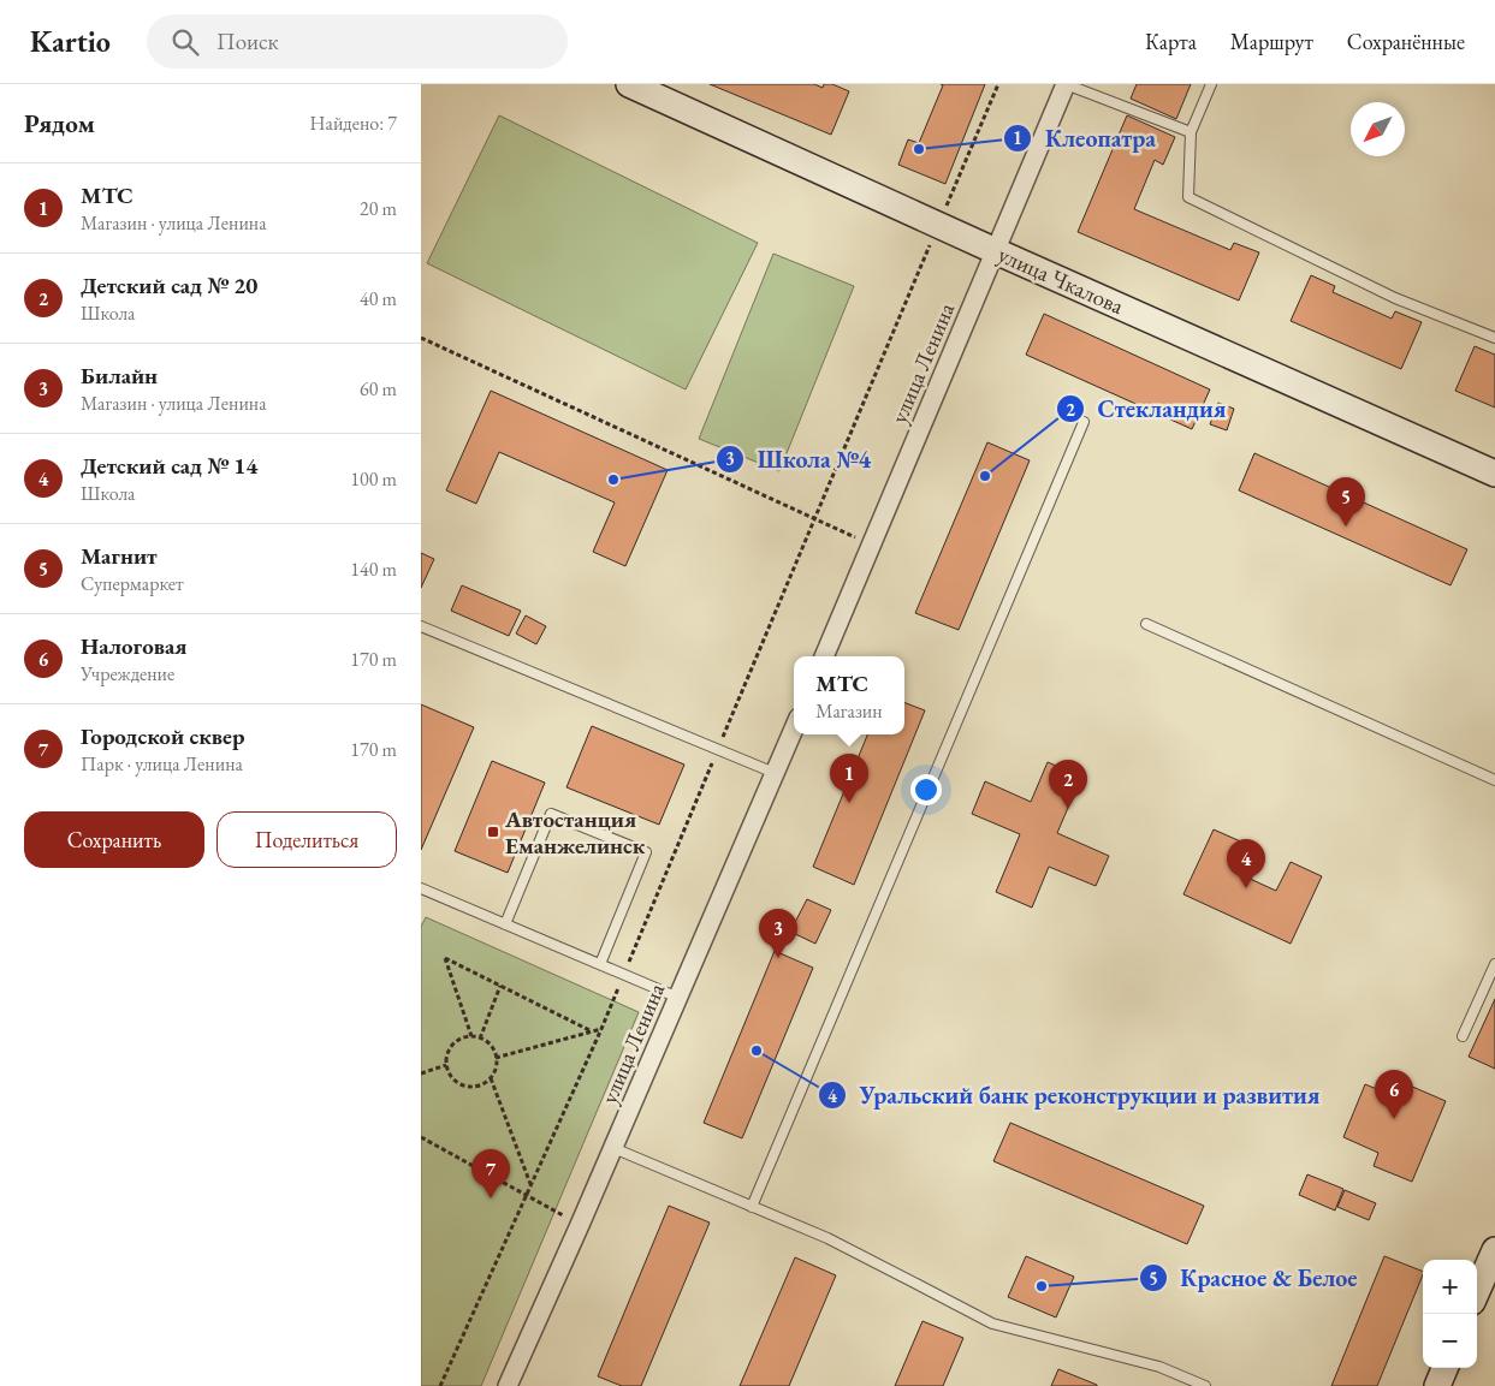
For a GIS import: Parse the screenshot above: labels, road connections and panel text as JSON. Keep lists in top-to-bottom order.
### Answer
{
  "streets": {
    "main road": ["улица Чкалова"],
    "street": ["улица Ленина"]
  },
  "crossings": [
    ["улица Чкалова", "улица Ленина"]
  ],
  "places": {
    "other": [
      "Клеопатра",
      "Стекландия",
      "Школа №4",
      "Уральский банк реконструкции и развития",
      "Красное & Белое"
    ],
    "transit": ["Автостанция Еманжелинск"]
  },
  "north": "bottom left",
  "page": {
    "header": "Kartio",
    "search": "Поиск",
    "nav": ["Карта", "Маршрут", "Сохранённые"],
    "heading": ["Рядом", "Найдено: 7"],
    "list": [
      {
        "mark": "1",
        "name": "МТС",
        "note": "Магазин · улица Ленина",
        "value": "20 m"
      },
      {
        "mark": "2",
        "name": "Детский сад № 20",
        "note": "Школа",
        "value": "40 m"
      },
      {
        "mark": "3",
        "name": "Билайн",
        "note": "Магазин · улица Ленина",
        "value": "60 m"
      },
      {
        "mark": "4",
        "name": "Детский сад № 14",
        "note": "Школа",
        "value": "100 m"
      },
      {
        "mark": "5",
        "name": "Магнит",
        "note": "Супермаркет",
        "value": "140 m"
      },
      {
        "mark": "6",
        "name": "Налоговая",
        "note": "Учреждение",
        "value": "170 m"
      },
      {
        "mark": "7",
        "name": "Городской сквер",
        "note": "Парк · улица Ленина",
        "value": "170 m"
      }
    ],
    "pins": [
      "5",
      "1",
      "2",
      "4",
      "3",
      "6",
      "7"
    ],
    "popup": ["МТС", "Магазин"],
    "buttons": ["Сохранить", "Поделиться"],
    "map_buttons": ["+", "−"]
  }
}
